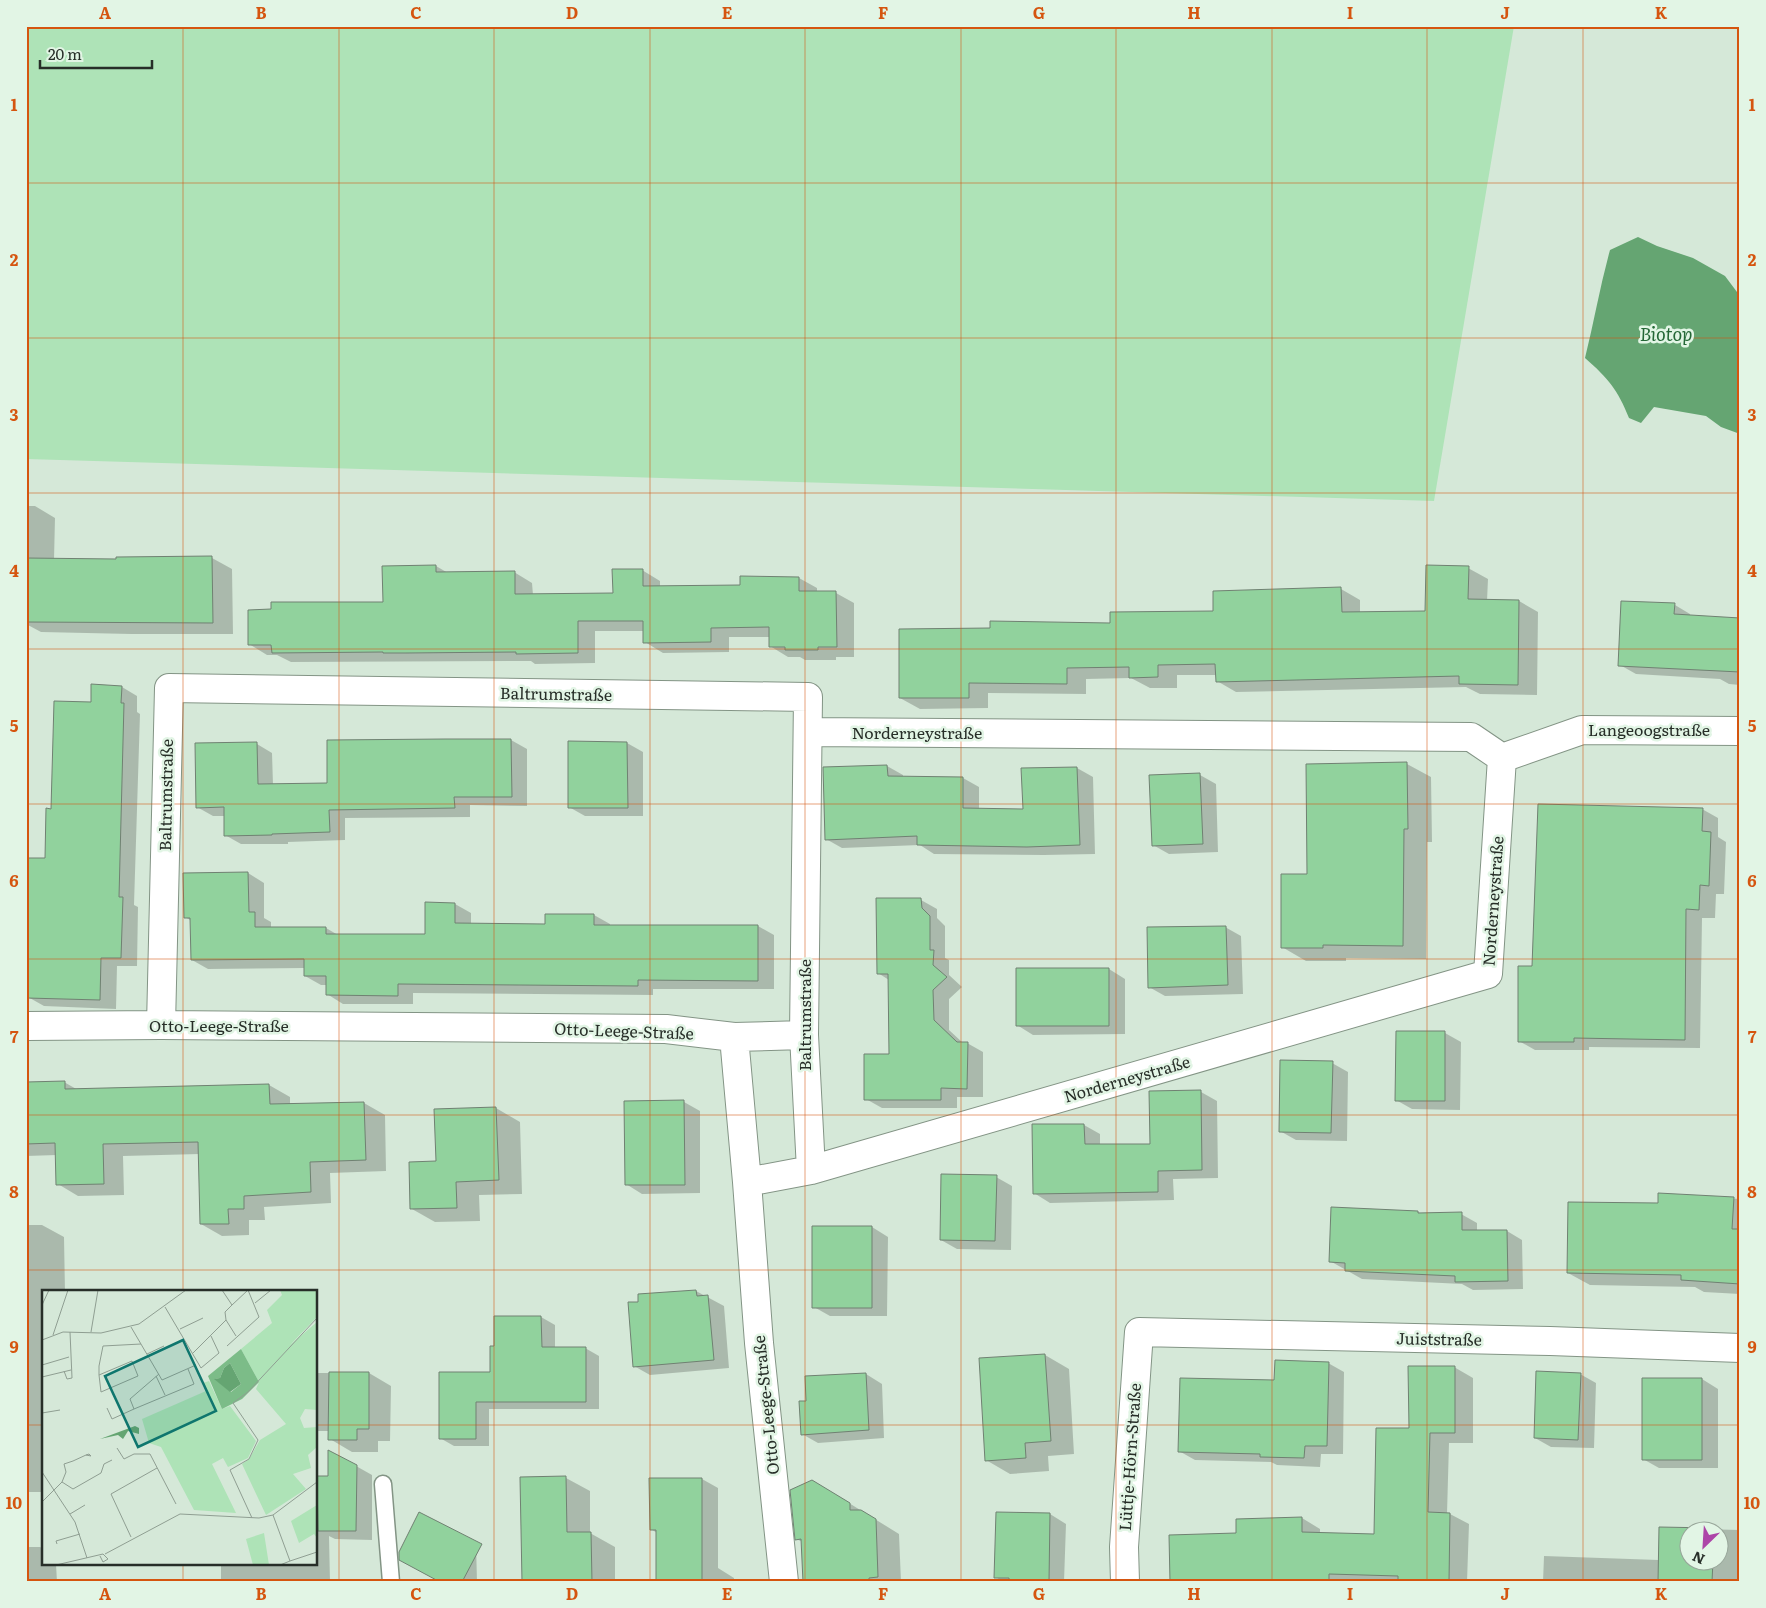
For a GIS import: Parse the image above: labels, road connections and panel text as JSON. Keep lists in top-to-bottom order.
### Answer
{
  "streets": {
    "street": [
      "Baltrumstraße",
      "Langeoogstraße",
      "Norderneystraße",
      "Otto-Leege-Straße",
      "Juiststraße",
      "Lüttje-Hörn-Straße"
    ]
  },
  "crossings": [
    ["Baltrumstraße", "Norderneystraße"],
    ["Baltrumstraße", "Otto-Leege-Straße"],
    ["Langeoogstraße", "Norderneystraße"],
    ["Norderneystraße", "Otto-Leege-Straße"],
    ["Juiststraße", "Lüttje-Hörn-Straße"]
  ],
  "water": ["Biotop"],
  "scale_bar": "20 m",
  "north": "bottom left",
  "grid": {
    "columns": [
      "A",
      "B",
      "C",
      "D",
      "E",
      "F",
      "G",
      "H",
      "I",
      "J",
      "K"
    ],
    "rows": [
      "1",
      "2",
      "3",
      "4",
      "5",
      "6",
      "7",
      "8",
      "9",
      "10"
    ]
  }
}
